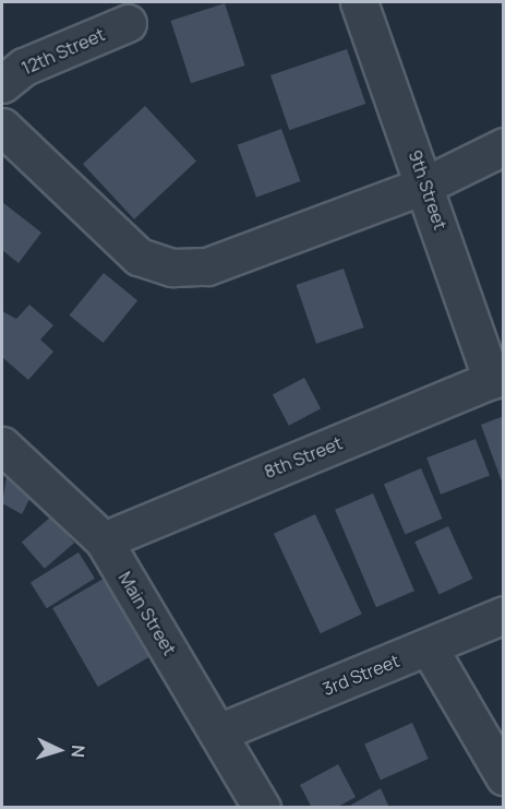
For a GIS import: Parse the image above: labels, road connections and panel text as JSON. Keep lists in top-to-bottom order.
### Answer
{
  "streets": {
    "street": [
      "12th Street",
      "9th Street",
      "8th Street",
      "Main Street",
      "3rd Street"
    ]
  },
  "crossings": [
    ["9th Street", "8th Street"],
    ["8th Street", "Main Street"],
    ["Main Street", "3rd Street"]
  ],
  "north": "right"
}
